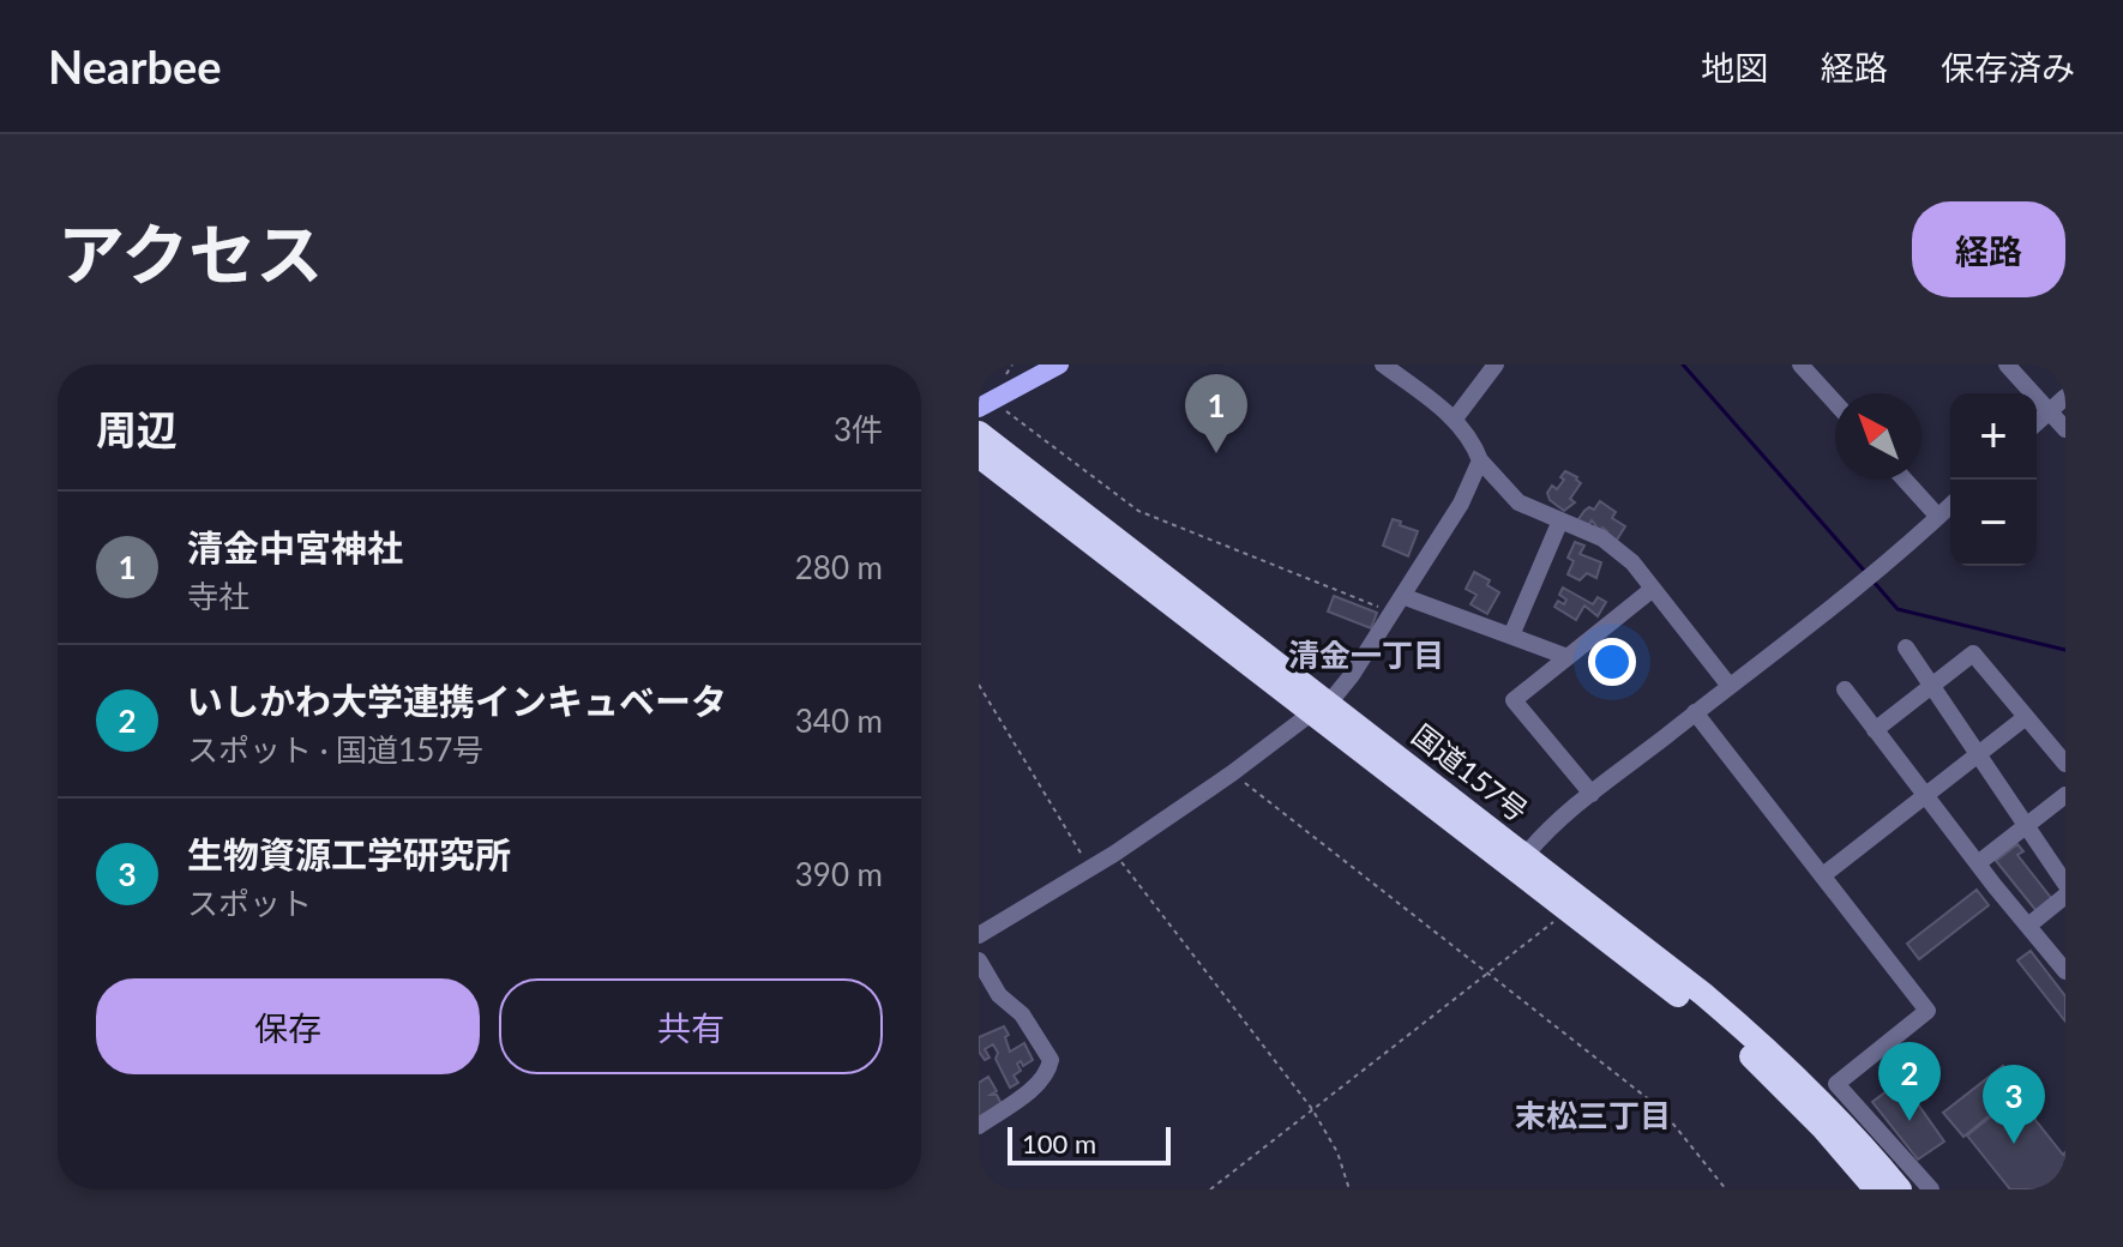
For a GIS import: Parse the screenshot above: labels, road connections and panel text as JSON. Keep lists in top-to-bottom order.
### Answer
{
  "streets": {
    "highway": ["国道157号"]
  },
  "districts": ["清金一丁目", "末松三丁目"],
  "scale_bar": "100 m",
  "north": "top left",
  "page": {
    "header": "Nearbee",
    "nav": ["地図", "経路", "保存済み"],
    "title": "アクセス",
    "buttons": [
      "経路",
      ["保存", "共有"]
    ],
    "heading": ["周辺", "3件"],
    "pins": ["1", "2", "3"],
    "map_buttons": ["+", "−"],
    "list": [
      {
        "mark": "1",
        "name": "清金中宮神社",
        "note": "寺社",
        "value": "280 m"
      },
      {
        "mark": "2",
        "name": "いしかわ大学連携インキュベータ",
        "note": "スポット · 国道157号",
        "value": "340 m"
      },
      {
        "mark": "3",
        "name": "生物資源工学研究所",
        "note": "スポット",
        "value": "390 m"
      }
    ],
    "scale": "100 m"
  }
}
